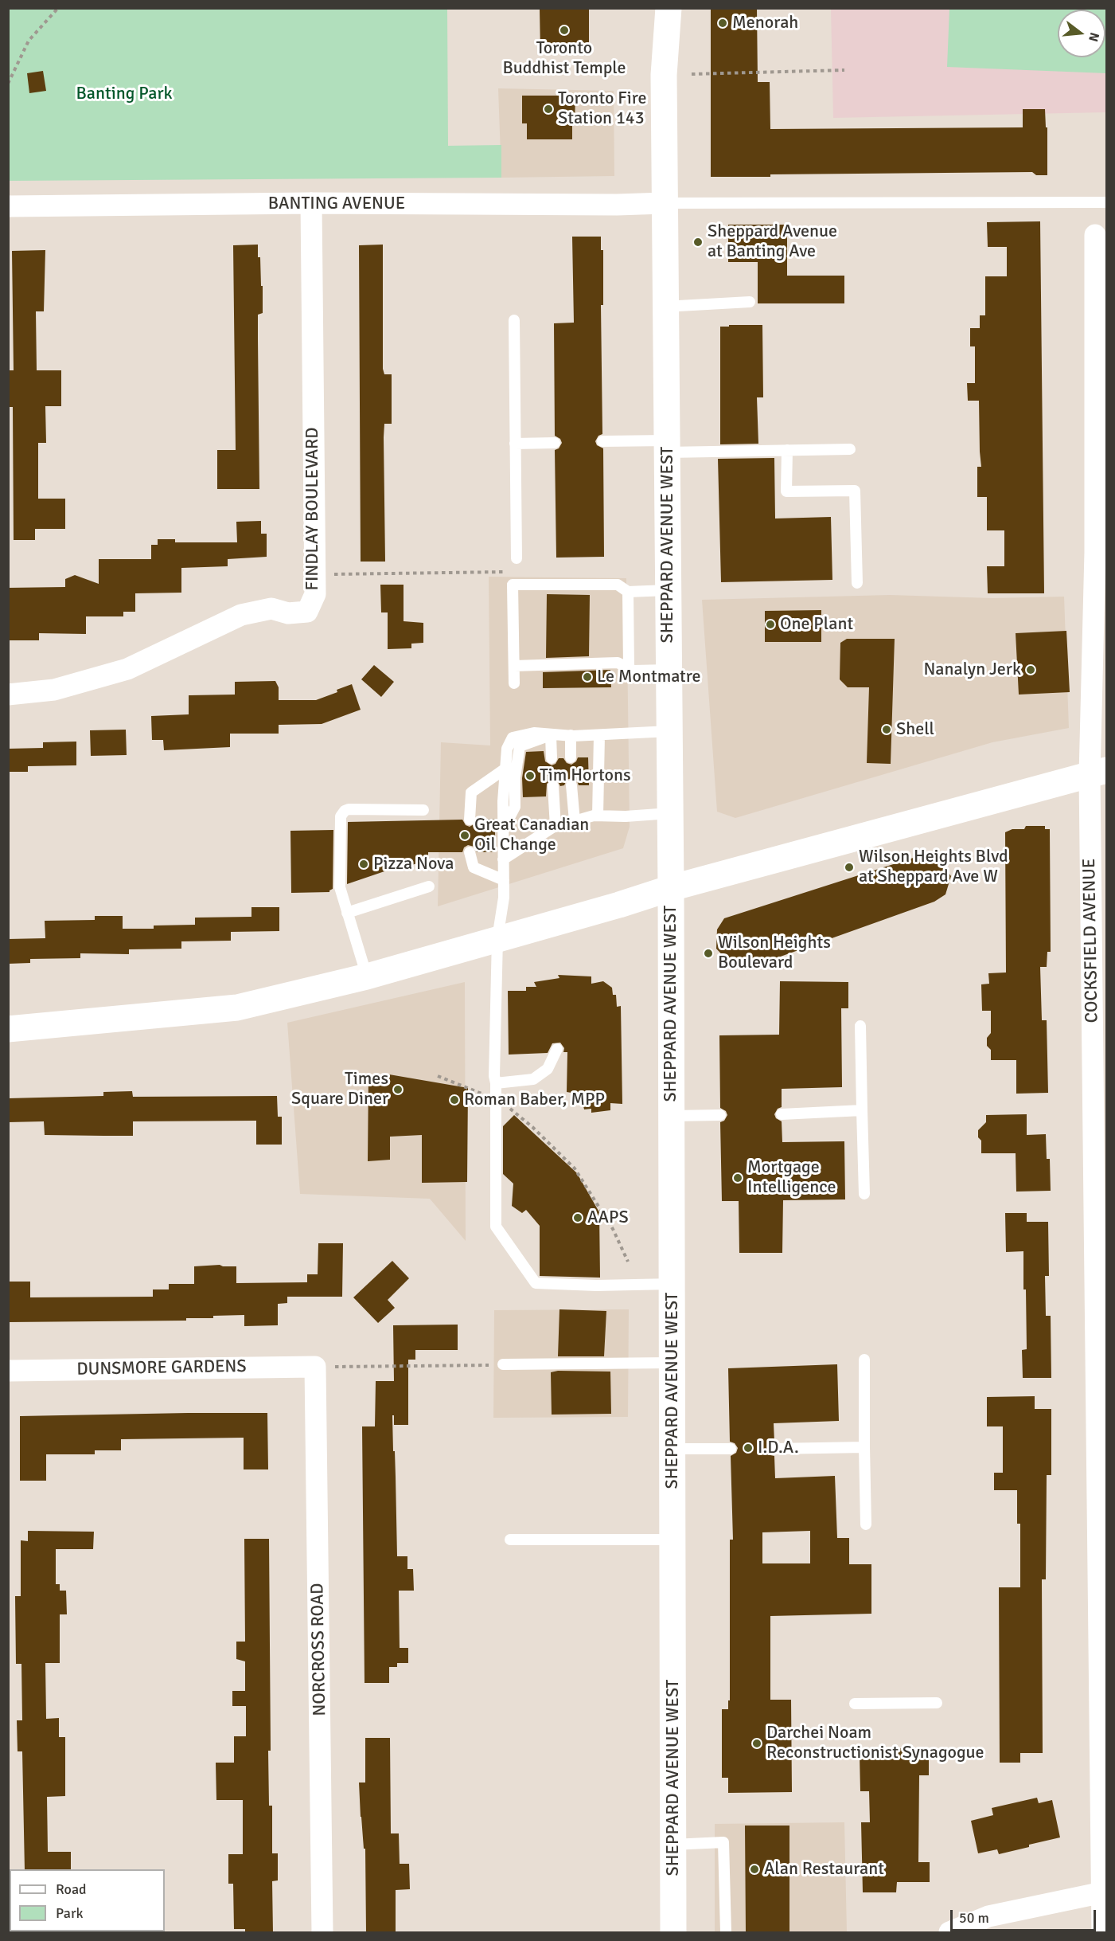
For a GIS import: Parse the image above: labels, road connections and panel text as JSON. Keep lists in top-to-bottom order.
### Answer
{
  "streets": {
    "main road": ["SHEPPARD AVENUE WEST"],
    "street": [
      "BANTING AVENUE",
      "FINDLAY BOULEVARD",
      "COCKSFIELD AVENUE",
      "DUNSMORE GARDENS",
      "NORCROSS ROAD"
    ]
  },
  "crossings": [
    ["BANTING AVENUE", "FINDLAY BOULEVARD"],
    ["BANTING AVENUE", "SHEPPARD AVENUE WEST"],
    ["DUNSMORE GARDENS", "NORCROSS ROAD"]
  ],
  "parks": ["Banting Park"],
  "places": [
    "Menorah",
    "Toronto Buddhist Temple",
    "Toronto Fire Station 143",
    "Sheppard Avenue at Banting Ave",
    "One Plant",
    "Nanalyn Jerk",
    "Le Montmatre",
    "Shell",
    "Tim Hortons",
    "Great Canadian Oil Change",
    "Pizza Nova",
    "Wilson Heights Blvd at Sheppard Ave W",
    "Wilson Heights Boulevard",
    "Times Square Diner",
    "Roman Baber, MPP",
    "Mortgage Intelligence",
    "AAPS",
    "I.D.A.",
    "Darchei Noam Reconstructionist Synagogue",
    "Alan Restaurant"
  ],
  "legend": ["Road", "Park"],
  "scale_bar": "50 m",
  "north": "right"
}
